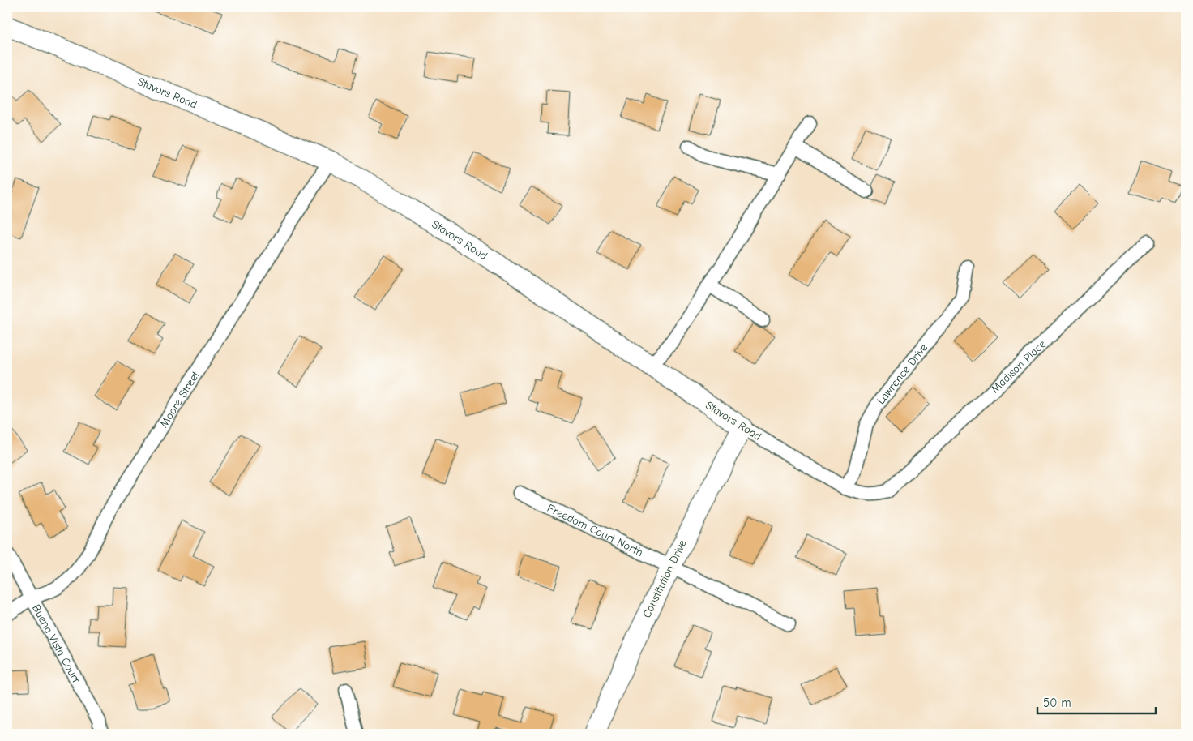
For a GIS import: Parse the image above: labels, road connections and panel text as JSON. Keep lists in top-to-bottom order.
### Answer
{
  "streets": {
    "street": [
      "Stavors Road",
      "Madison Place",
      "Lawrence Drive",
      "Moore Street",
      "Freedom Court North",
      "Constitution Drive",
      "Buena Vista Court"
    ]
  },
  "crossings": [
    ["Stavors Road", "Madison Place"],
    ["Stavors Road", "Lawrence Drive"],
    ["Stavors Road", "Moore Street"],
    ["Stavors Road", "Constitution Drive"],
    ["Moore Street", "Buena Vista Court"],
    ["Freedom Court North", "Constitution Drive"]
  ],
  "scale_bar": "50 m"
}
